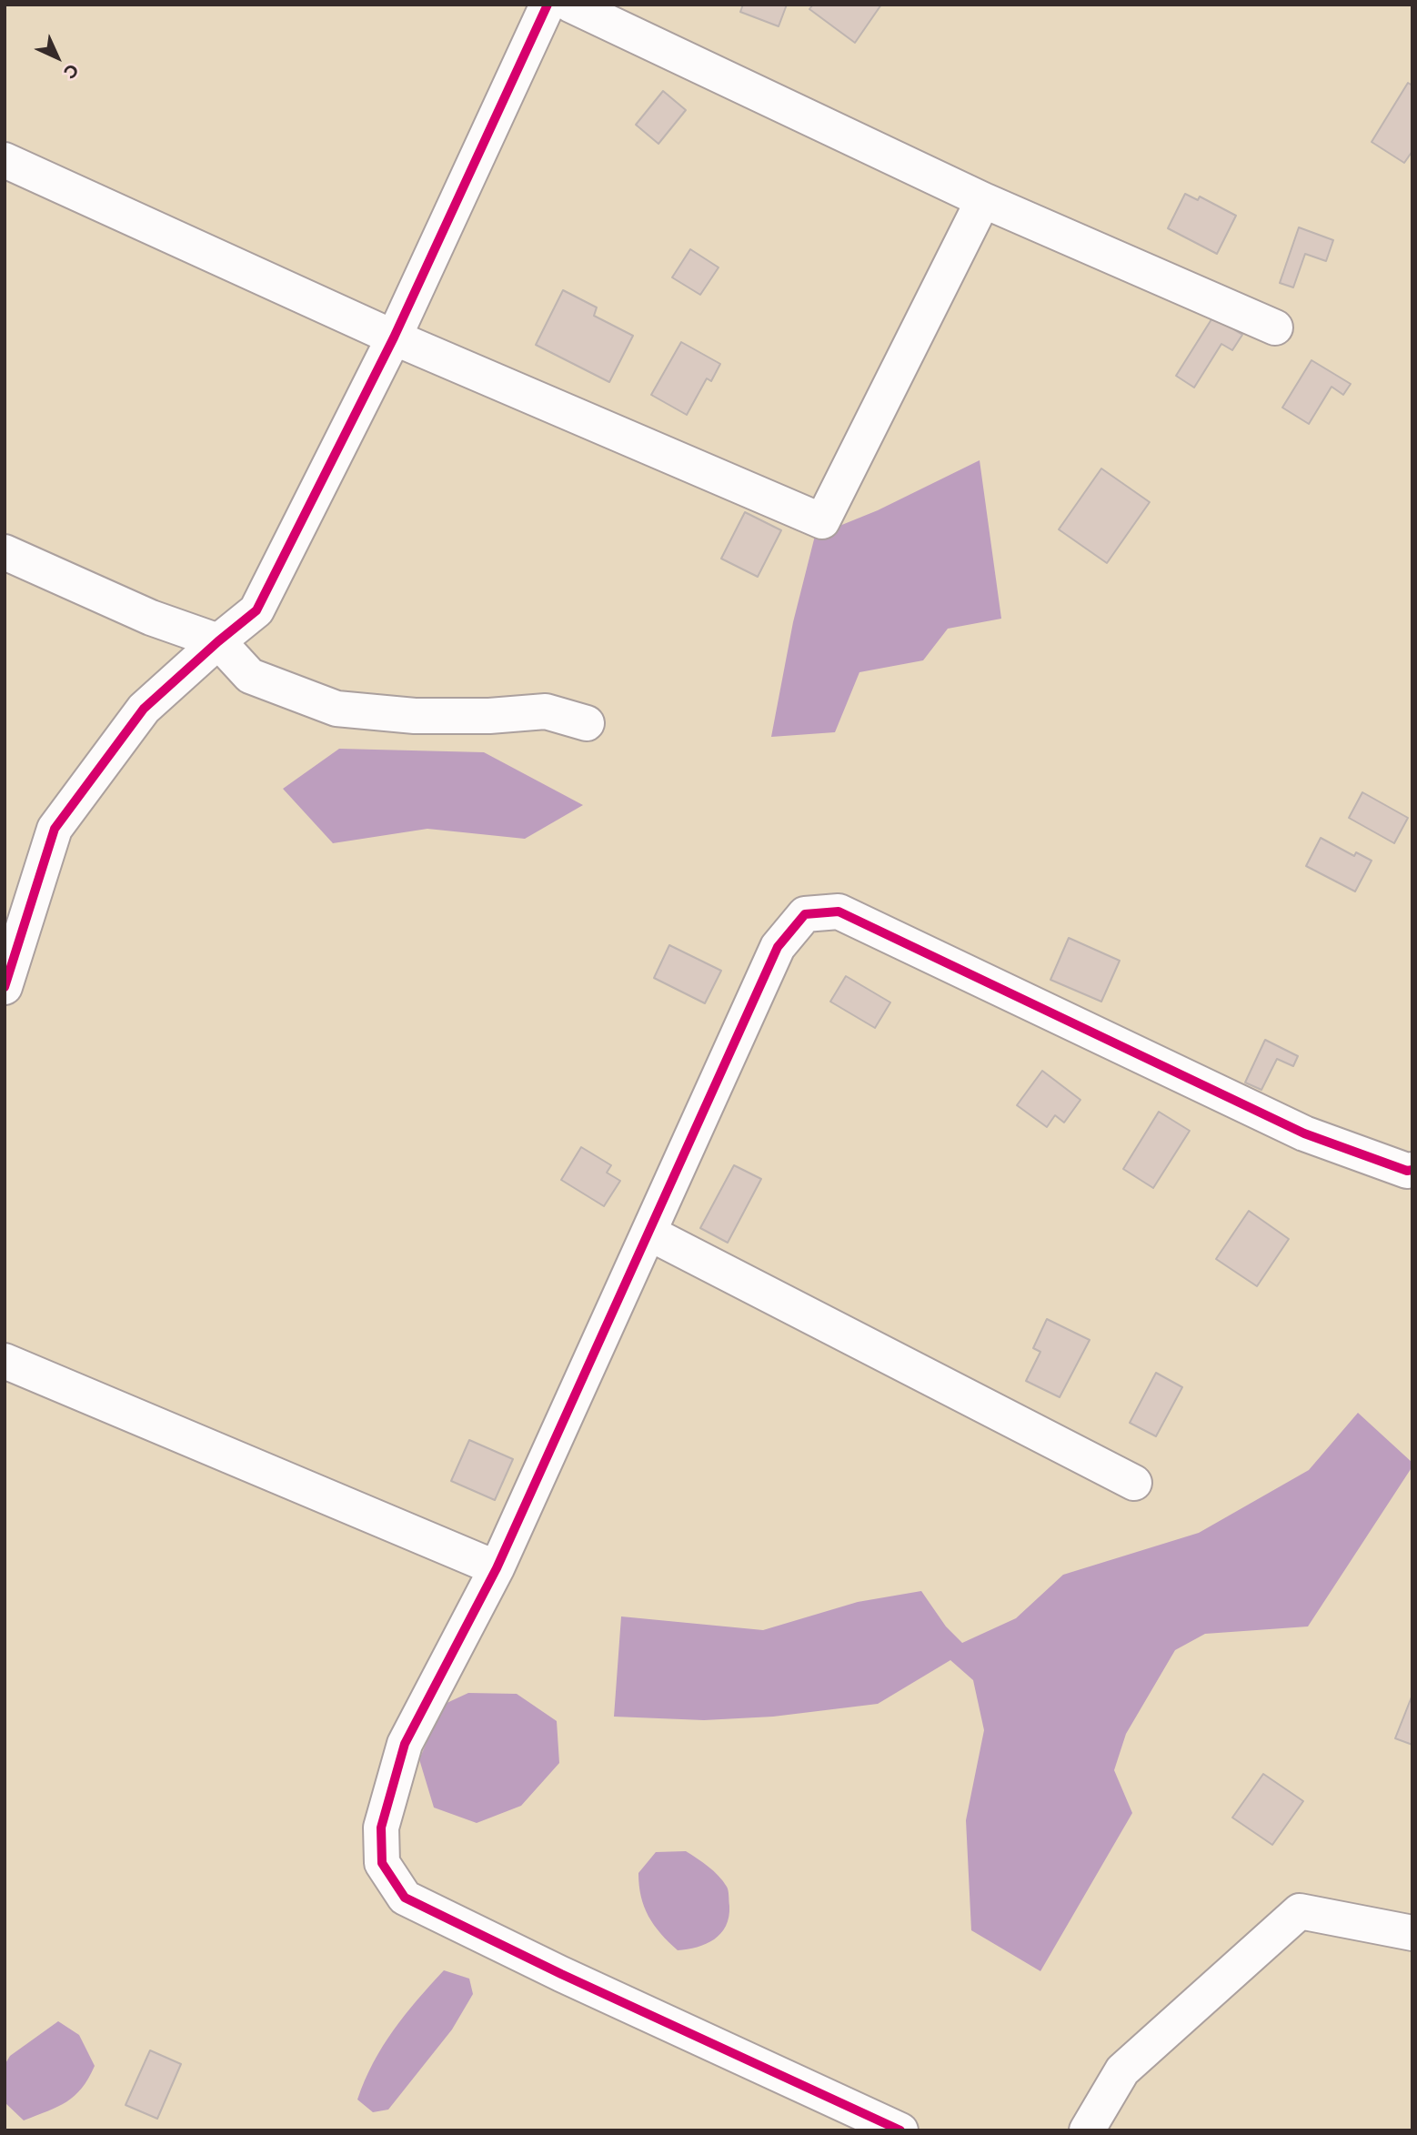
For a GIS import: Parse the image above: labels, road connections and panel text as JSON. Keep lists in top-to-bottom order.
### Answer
{
  "north": "bottom right"
}
